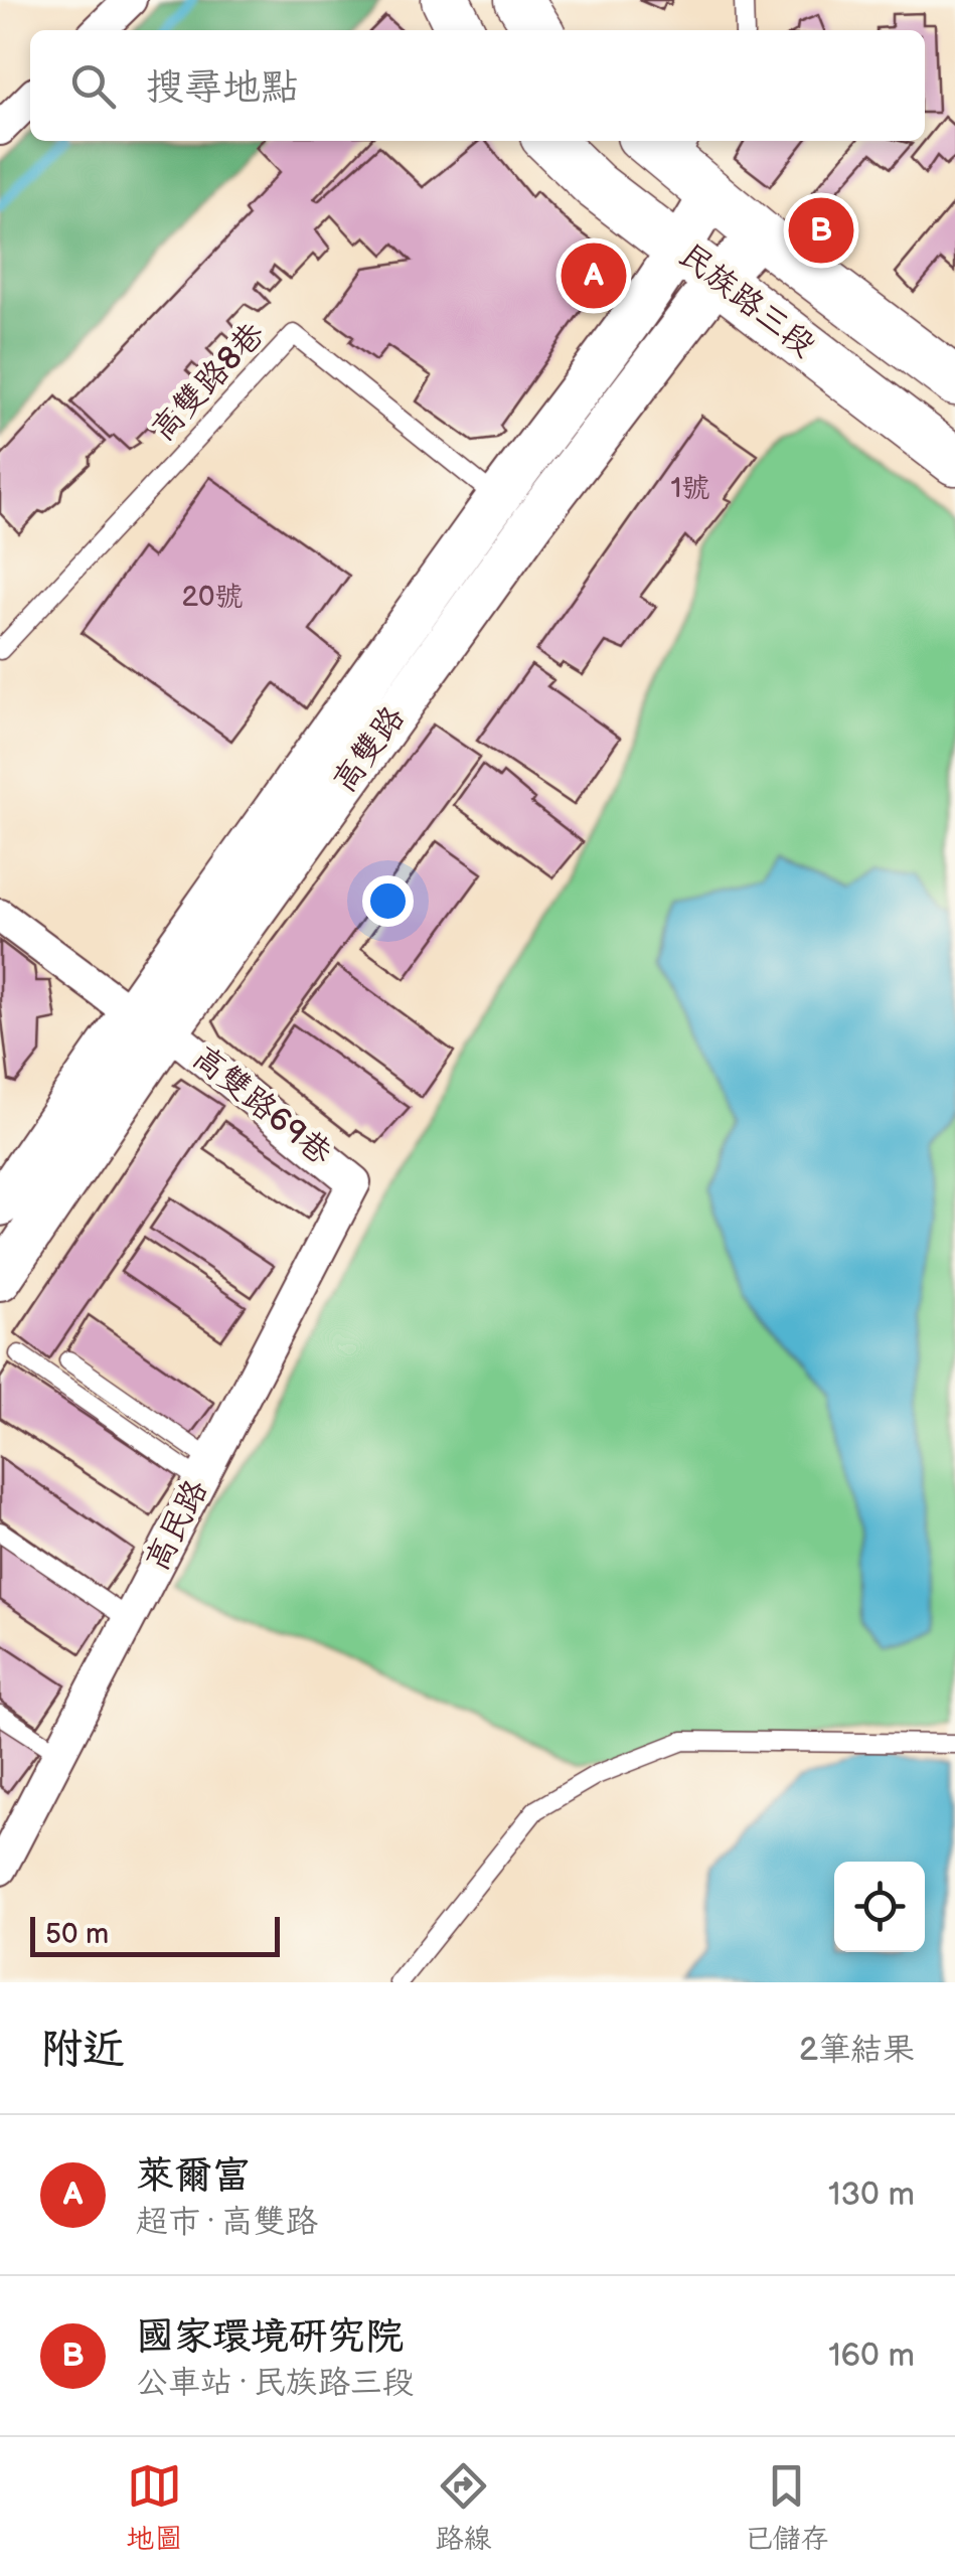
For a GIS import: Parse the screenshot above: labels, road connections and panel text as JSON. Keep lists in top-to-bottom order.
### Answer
{
  "streets": {
    "main road": ["民族路三段"],
    "street": ["高雙路", "高雙路69巷", "高民路"],
    "lane": ["高雙路8巷"]
  },
  "crossings": [
    ["民族路三段", "高雙路"],
    ["高雙路8巷", "高雙路"],
    ["高雙路", "高雙路69巷"],
    ["高雙路69巷", "高民路"]
  ],
  "house_numbers": ["1號", "20號"],
  "scale_bar": "50 m",
  "page": {
    "search": "搜尋地點",
    "pins": ["B", "A"],
    "scale": "50 m",
    "heading": ["附近", "2筆結果"],
    "list": [
      {
        "mark": "A",
        "name": "萊爾富",
        "note": "超市 · 高雙路",
        "value": "130 m"
      },
      {
        "mark": "B",
        "name": "國家環境研究院",
        "note": "公車站 · 民族路三段",
        "value": "160 m"
      }
    ],
    "nav": ["地圖", "路線", "已儲存"]
  }
}
